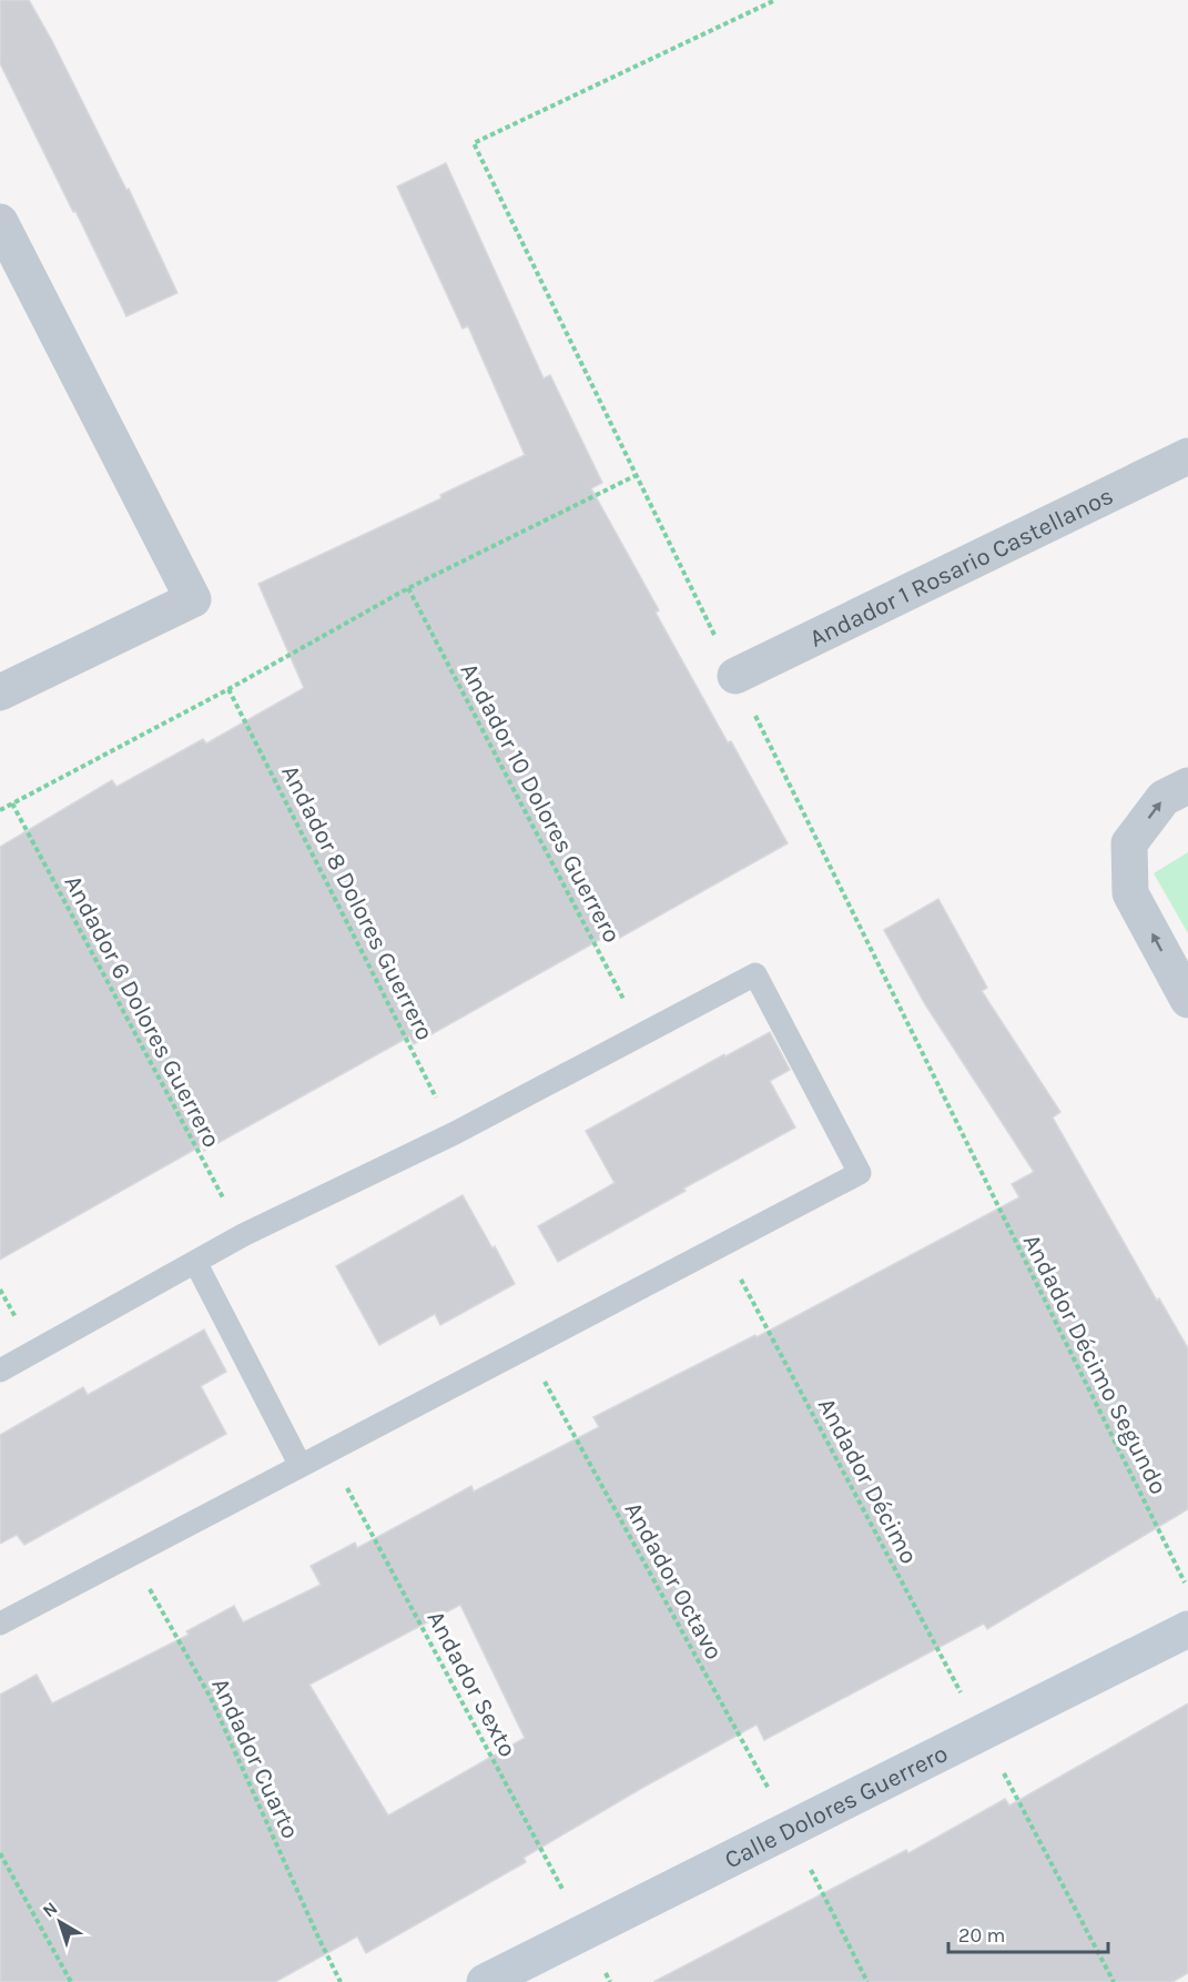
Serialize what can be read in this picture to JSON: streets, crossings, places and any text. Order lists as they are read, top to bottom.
{
  "streets": {
    "street": ["Andador 1 Rosario Castellanos", "Calle Dolores Guerrero"],
    "path": [
      "Andador 10 Dolores Guerrero",
      "Andador 8 Dolores Guerrero",
      "Andador 6 Dolores Guerrero",
      "Andador Décimo Segundo",
      "Andador Décimo",
      "Andador Octavo",
      "Andador Sexto",
      "Andador Cuarto"
    ]
  },
  "crossings": [
    ["Andador Décimo", "Calle Dolores Guerrero"],
    ["Andador Octavo", "Calle Dolores Guerrero"],
    ["Andador Sexto", "Calle Dolores Guerrero"]
  ],
  "scale_bar": "20 m",
  "north": "top left"
}
